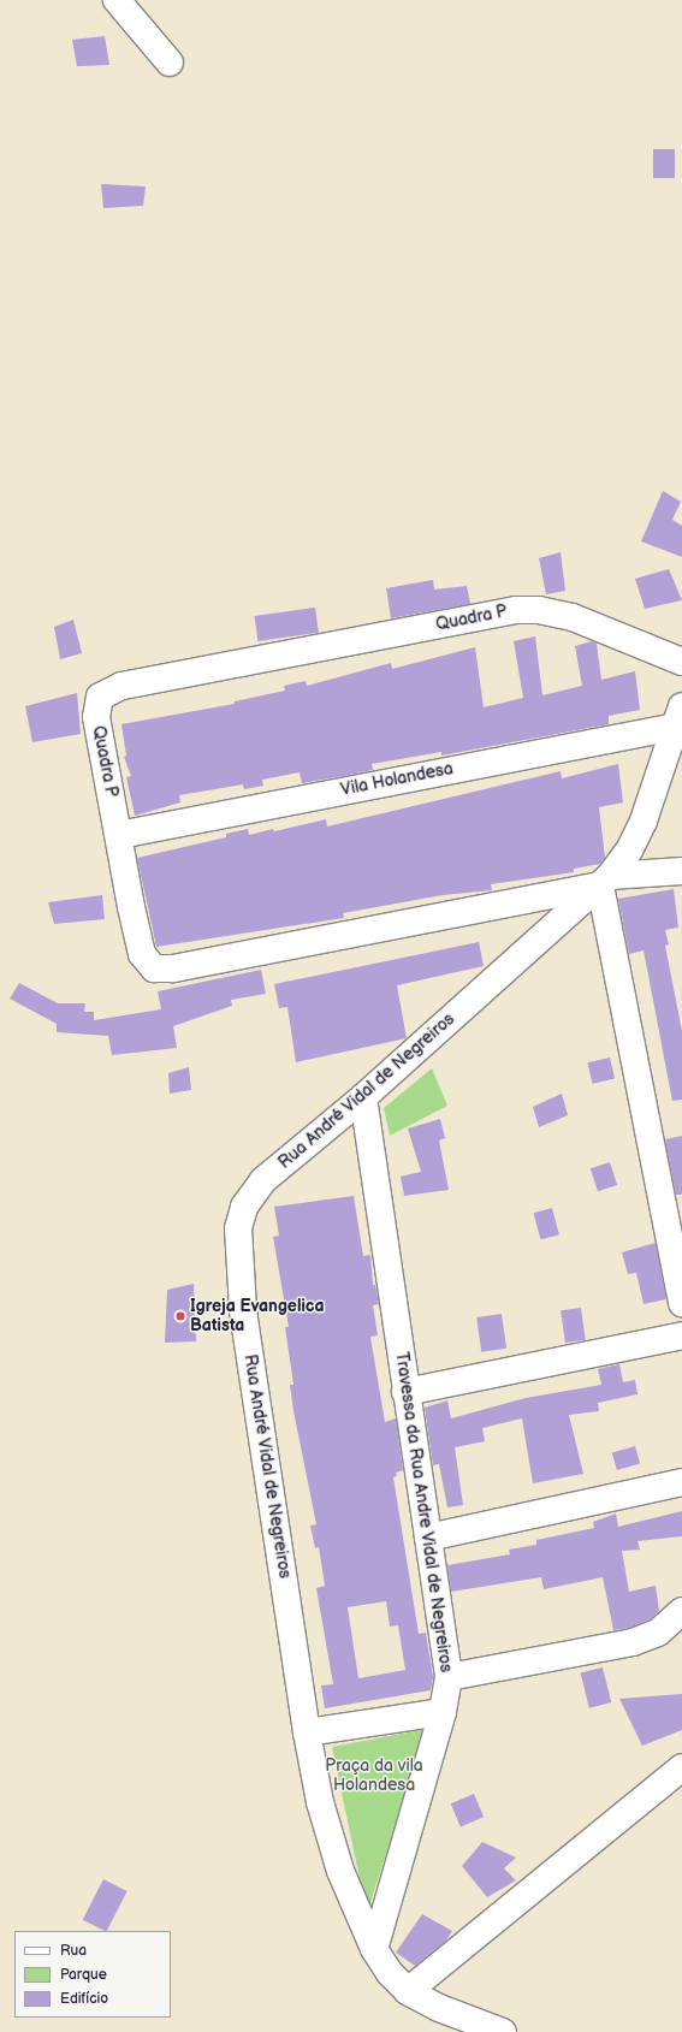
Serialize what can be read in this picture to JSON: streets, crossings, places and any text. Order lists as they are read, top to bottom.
{
  "streets": {
    "street": [
      "Quadra P",
      "Vila Holandesa",
      "Rua André Vidal de Negreiros",
      "Travessa da Rua Andre Vidal de Negreiros"
    ]
  },
  "crossings": [
    ["Quadra P", "Vila Holandesa"],
    ["Quadra P", "Rua André Vidal de Negreiros"],
    ["Vila Holandesa", "Rua André Vidal de Negreiros"],
    ["Rua André Vidal de Negreiros", "Travessa da Rua Andre Vidal de Negreiros"]
  ],
  "parks": ["Praça da vila Holandesa"],
  "places": ["Igreja Evangelica Batista"],
  "legend": ["Rua", "Parque", "Edifício"]
}
